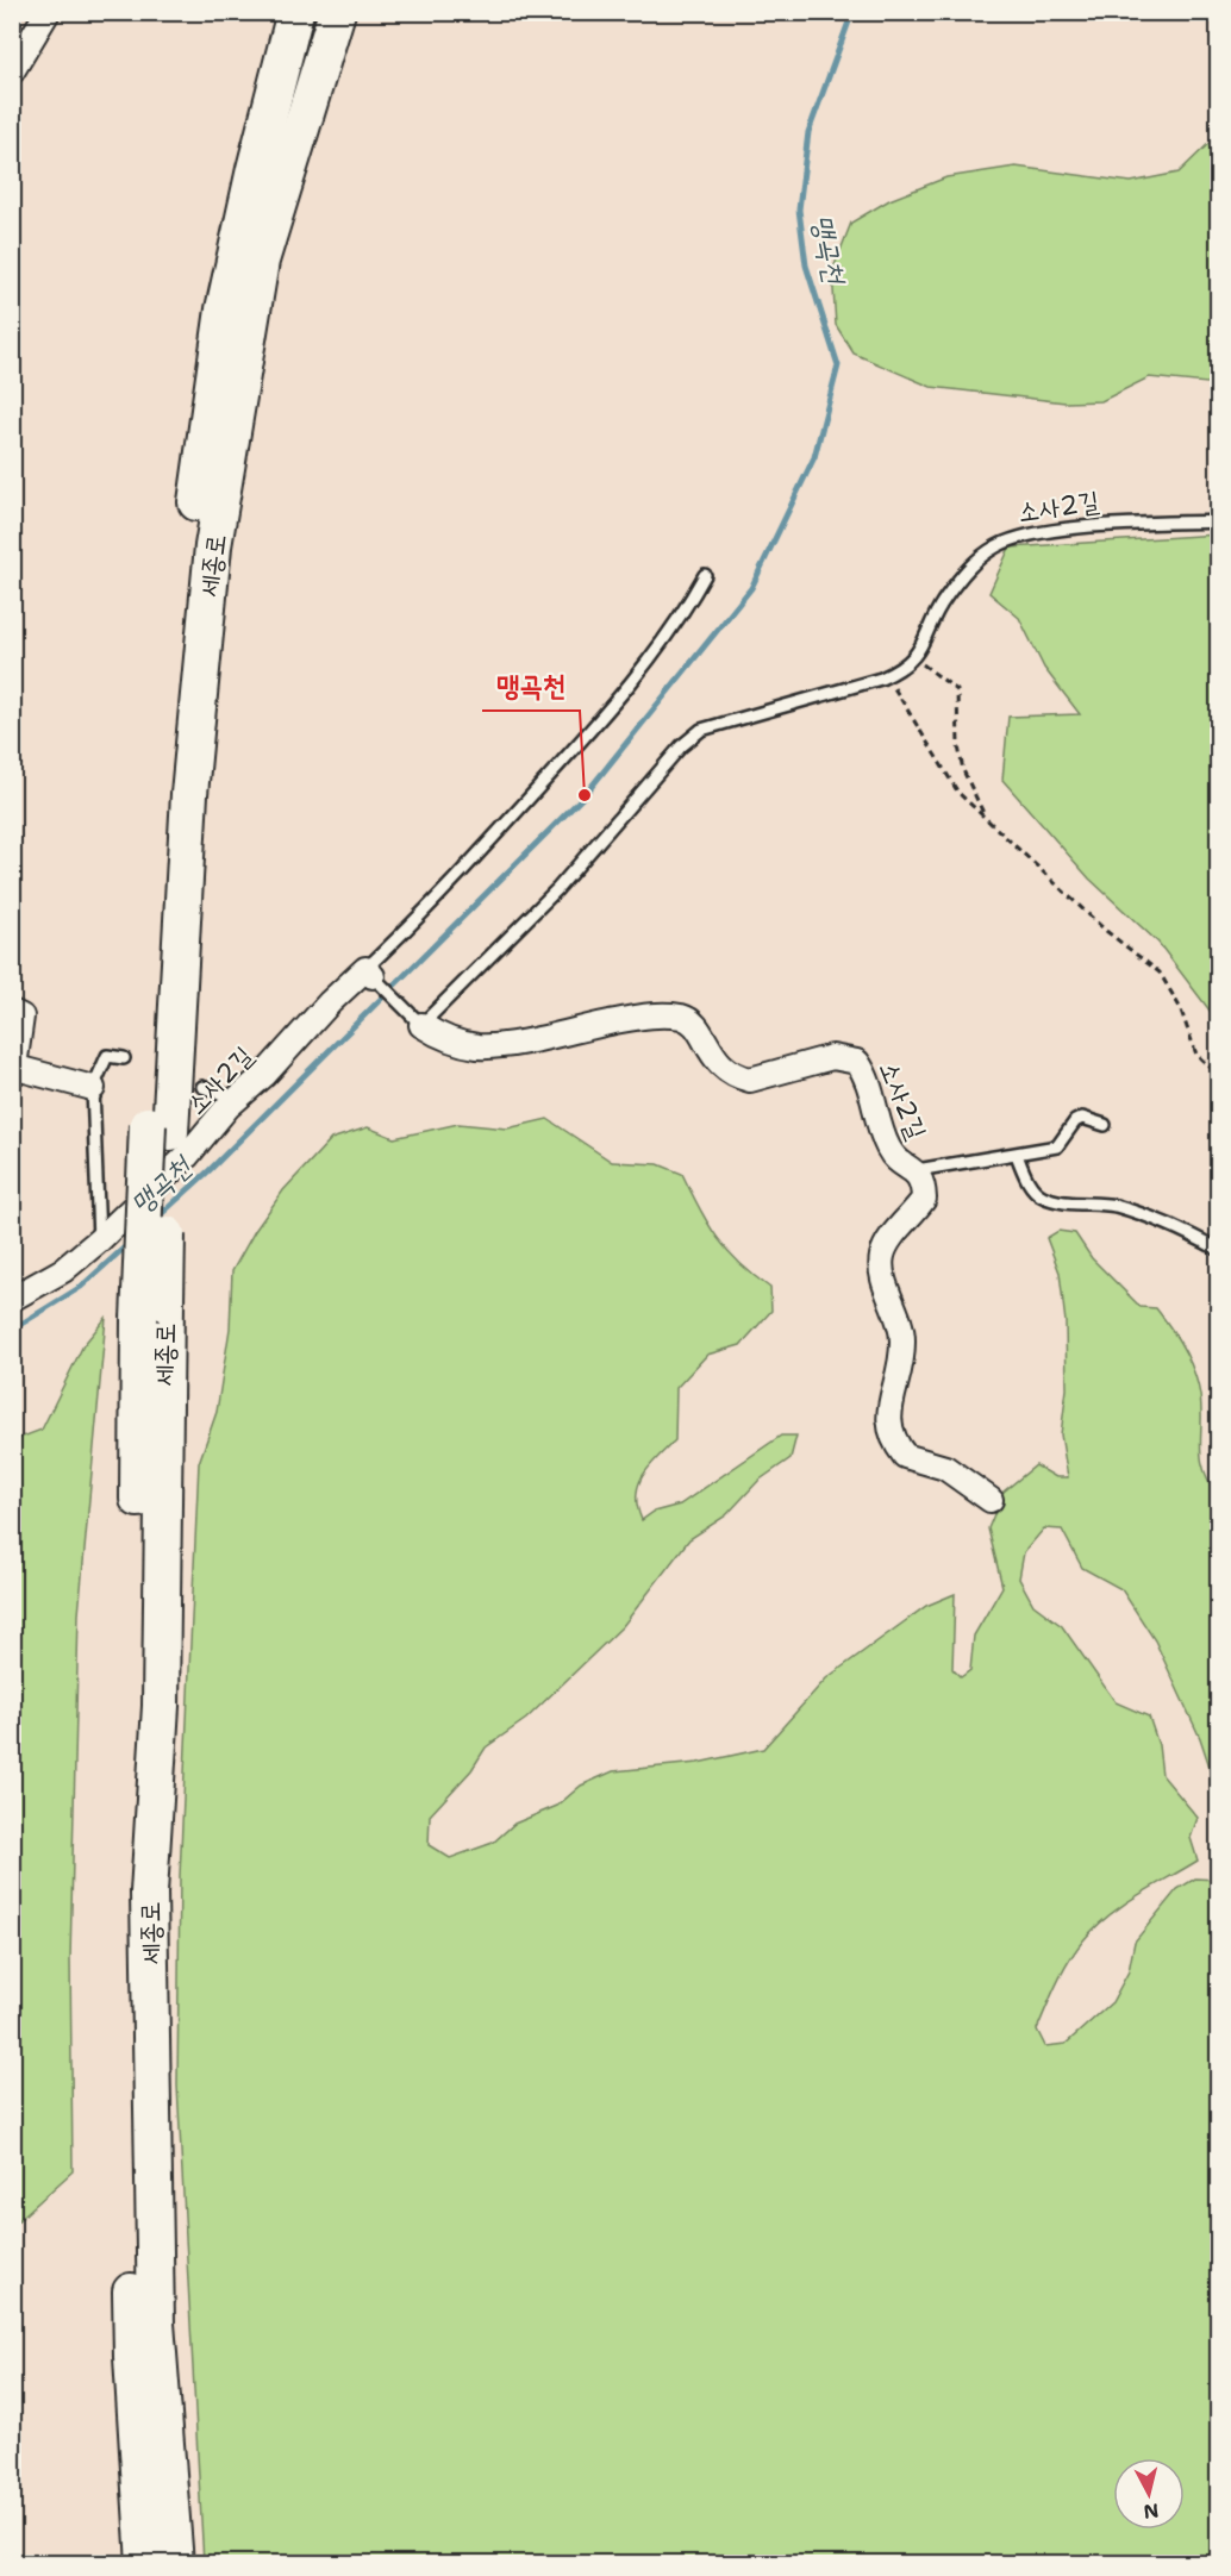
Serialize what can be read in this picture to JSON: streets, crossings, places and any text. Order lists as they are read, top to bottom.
{
  "streets": {
    "main road": ["세종로"],
    "street": ["소사2길"]
  },
  "water": ["맹곡천"],
  "places": ["맹곡천"],
  "north": "bottom"
}
